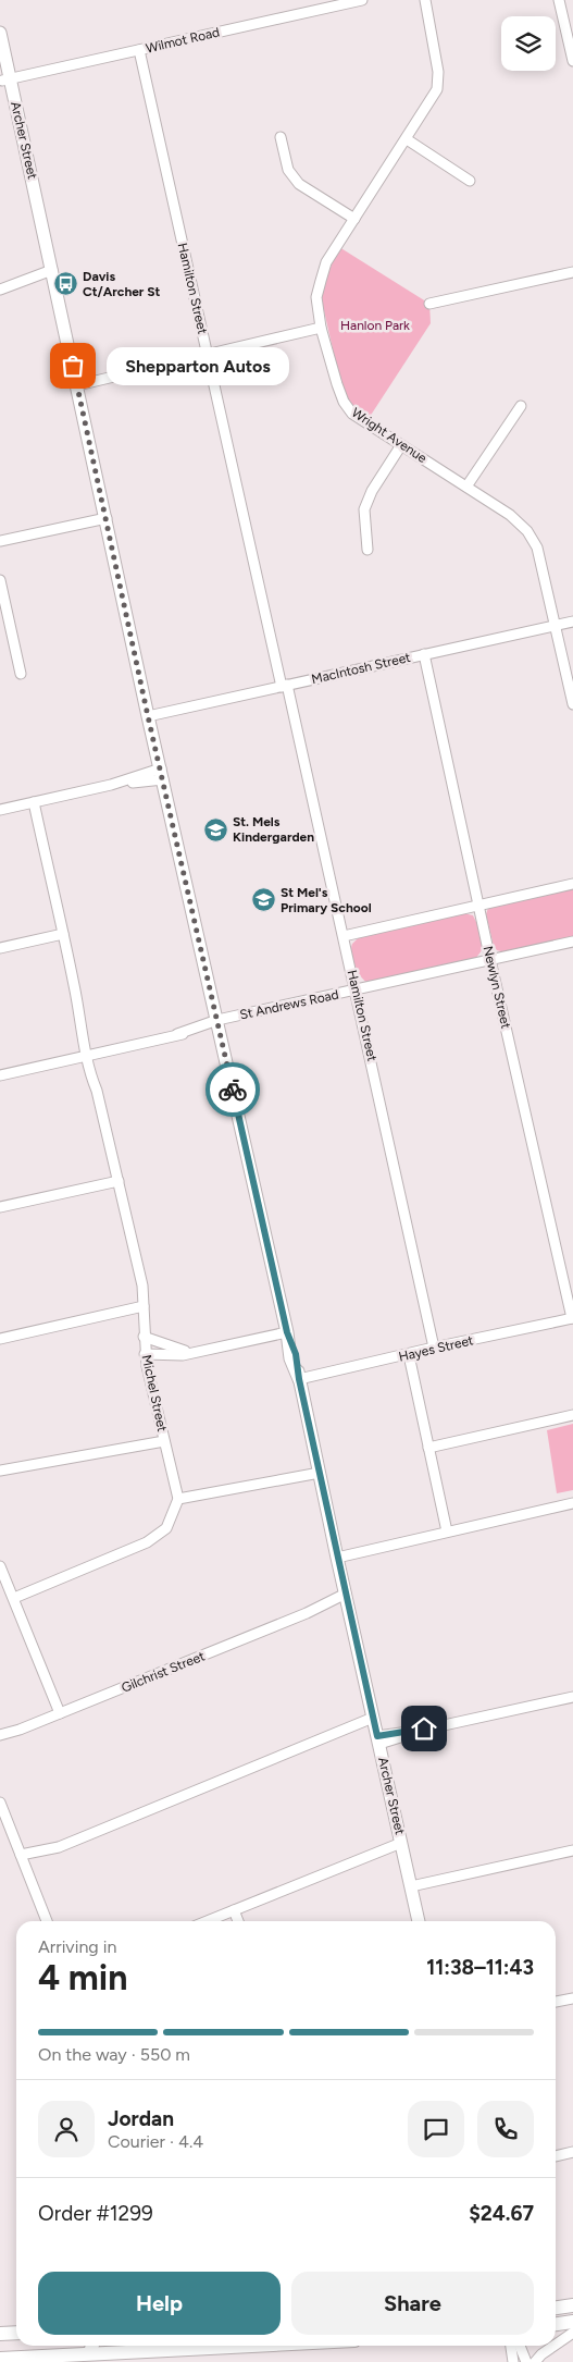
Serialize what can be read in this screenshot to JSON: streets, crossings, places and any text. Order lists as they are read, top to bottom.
{
  "streets": {
    "main road": ["Archer Street"],
    "street": [
      "Wilmot Road",
      "Hamilton Street",
      "Wright Avenue",
      "MacIntosh Street",
      "Newlyn Street",
      "St Andrews Road",
      "Hayes Street",
      "Michel Street",
      "Gilchrist Street"
    ]
  },
  "crossings": [
    ["Wilmot Road", "Archer Street"],
    ["Wilmot Road", "Hamilton Street"],
    ["Archer Street", "MacIntosh Street"],
    ["Archer Street", "St Andrews Road"],
    ["Archer Street", "Hayes Street"],
    ["Archer Street", "Gilchrist Street"],
    ["Hamilton Street", "MacIntosh Street"],
    ["Hamilton Street", "St Andrews Road"],
    ["Hamilton Street", "Hayes Street"],
    ["Wright Avenue", "MacIntosh Street"],
    ["MacIntosh Street", "Newlyn Street"],
    ["Newlyn Street", "St Andrews Road"],
    ["Newlyn Street", "Hayes Street"],
    ["St Andrews Road", "Michel Street"]
  ],
  "parks": ["Hanlon Park"],
  "places": {
    "bus stop": ["Davis Ct/Archer St"],
    "other": ["Shepparton Autos"],
    "school or university": ["St. Mels Kindergarden", "St Mel's Primary School"]
  },
  "page": {
    "bubble": "Shepparton Autos",
    "heading": ["4 min", "Arriving in", "11:38–11:43"],
    "panel": [
      "Jordan",
      "Courier · 4.4",
      "Order #1299",
      "$24.67"
    ],
    "bar": "On the way · 550 m",
    "buttons": ["Help", "Share"]
  }
}
